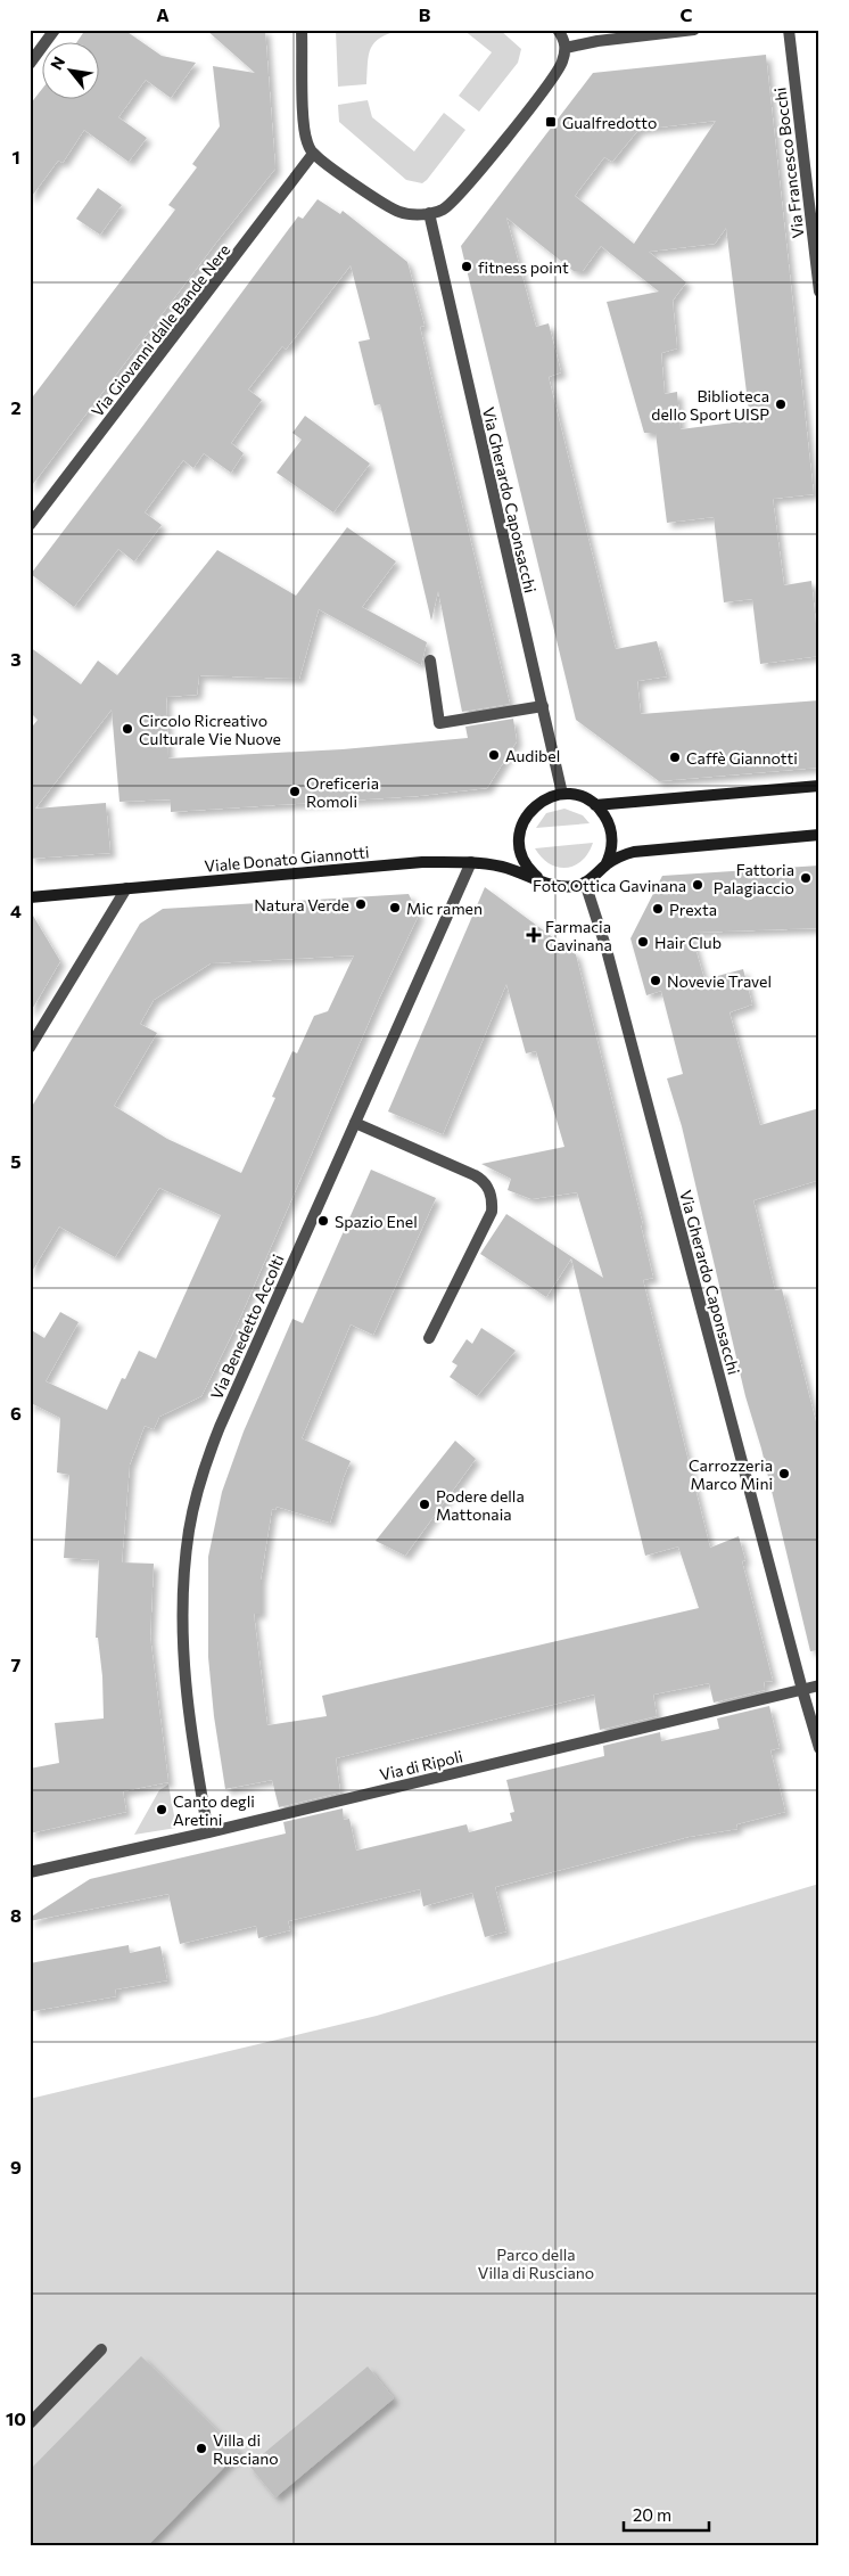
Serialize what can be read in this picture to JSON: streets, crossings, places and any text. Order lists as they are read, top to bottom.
{
  "streets": {
    "street": [
      "Via Francesco Bocchi",
      "Via Giovanni dalle Bande Nere",
      "Via Gherardo Caponsacchi",
      "Viale Donato Giannotti",
      "Via Benedetto Accolti",
      "Via di Ripoli"
    ]
  },
  "crossings": [
    ["Via Gherardo Caponsacchi", "Viale Donato Giannotti"],
    ["Via Gherardo Caponsacchi", "Via di Ripoli"],
    ["Viale Donato Giannotti", "Via Benedetto Accolti"],
    ["Via Benedetto Accolti", "Via di Ripoli"]
  ],
  "parks": ["Parco della Villa di Rusciano"],
  "places": {
    "transit": ["Gualfredotto"],
    "other": [
      "fitness point",
      "Biblioteca dello Sport UISP",
      "Circolo Ricreativo Culturale Vie Nuove",
      "Audibel",
      "Caffè Giannotti",
      "Oreficeria Romoli",
      "Fattoria Palagiaccio",
      "Foto Ottica Gavinana",
      "Natura Verde",
      "Mic ramen",
      "Prexta",
      "Hair Club",
      "Novevie Travel",
      "Spazio Enel",
      "Carrozzeria Marco Mini",
      "Podere della Mattonaia",
      "Canto degli Aretini",
      "Villa di Rusciano"
    ],
    "health": ["Farmacia Gavinana"]
  },
  "scale_bar": "20 m",
  "north": "top left",
  "grid": {
    "columns": ["A", "B", "C"],
    "rows": [
      "1",
      "2",
      "3",
      "4",
      "5",
      "6",
      "7",
      "8",
      "9",
      "10"
    ]
  }
}
